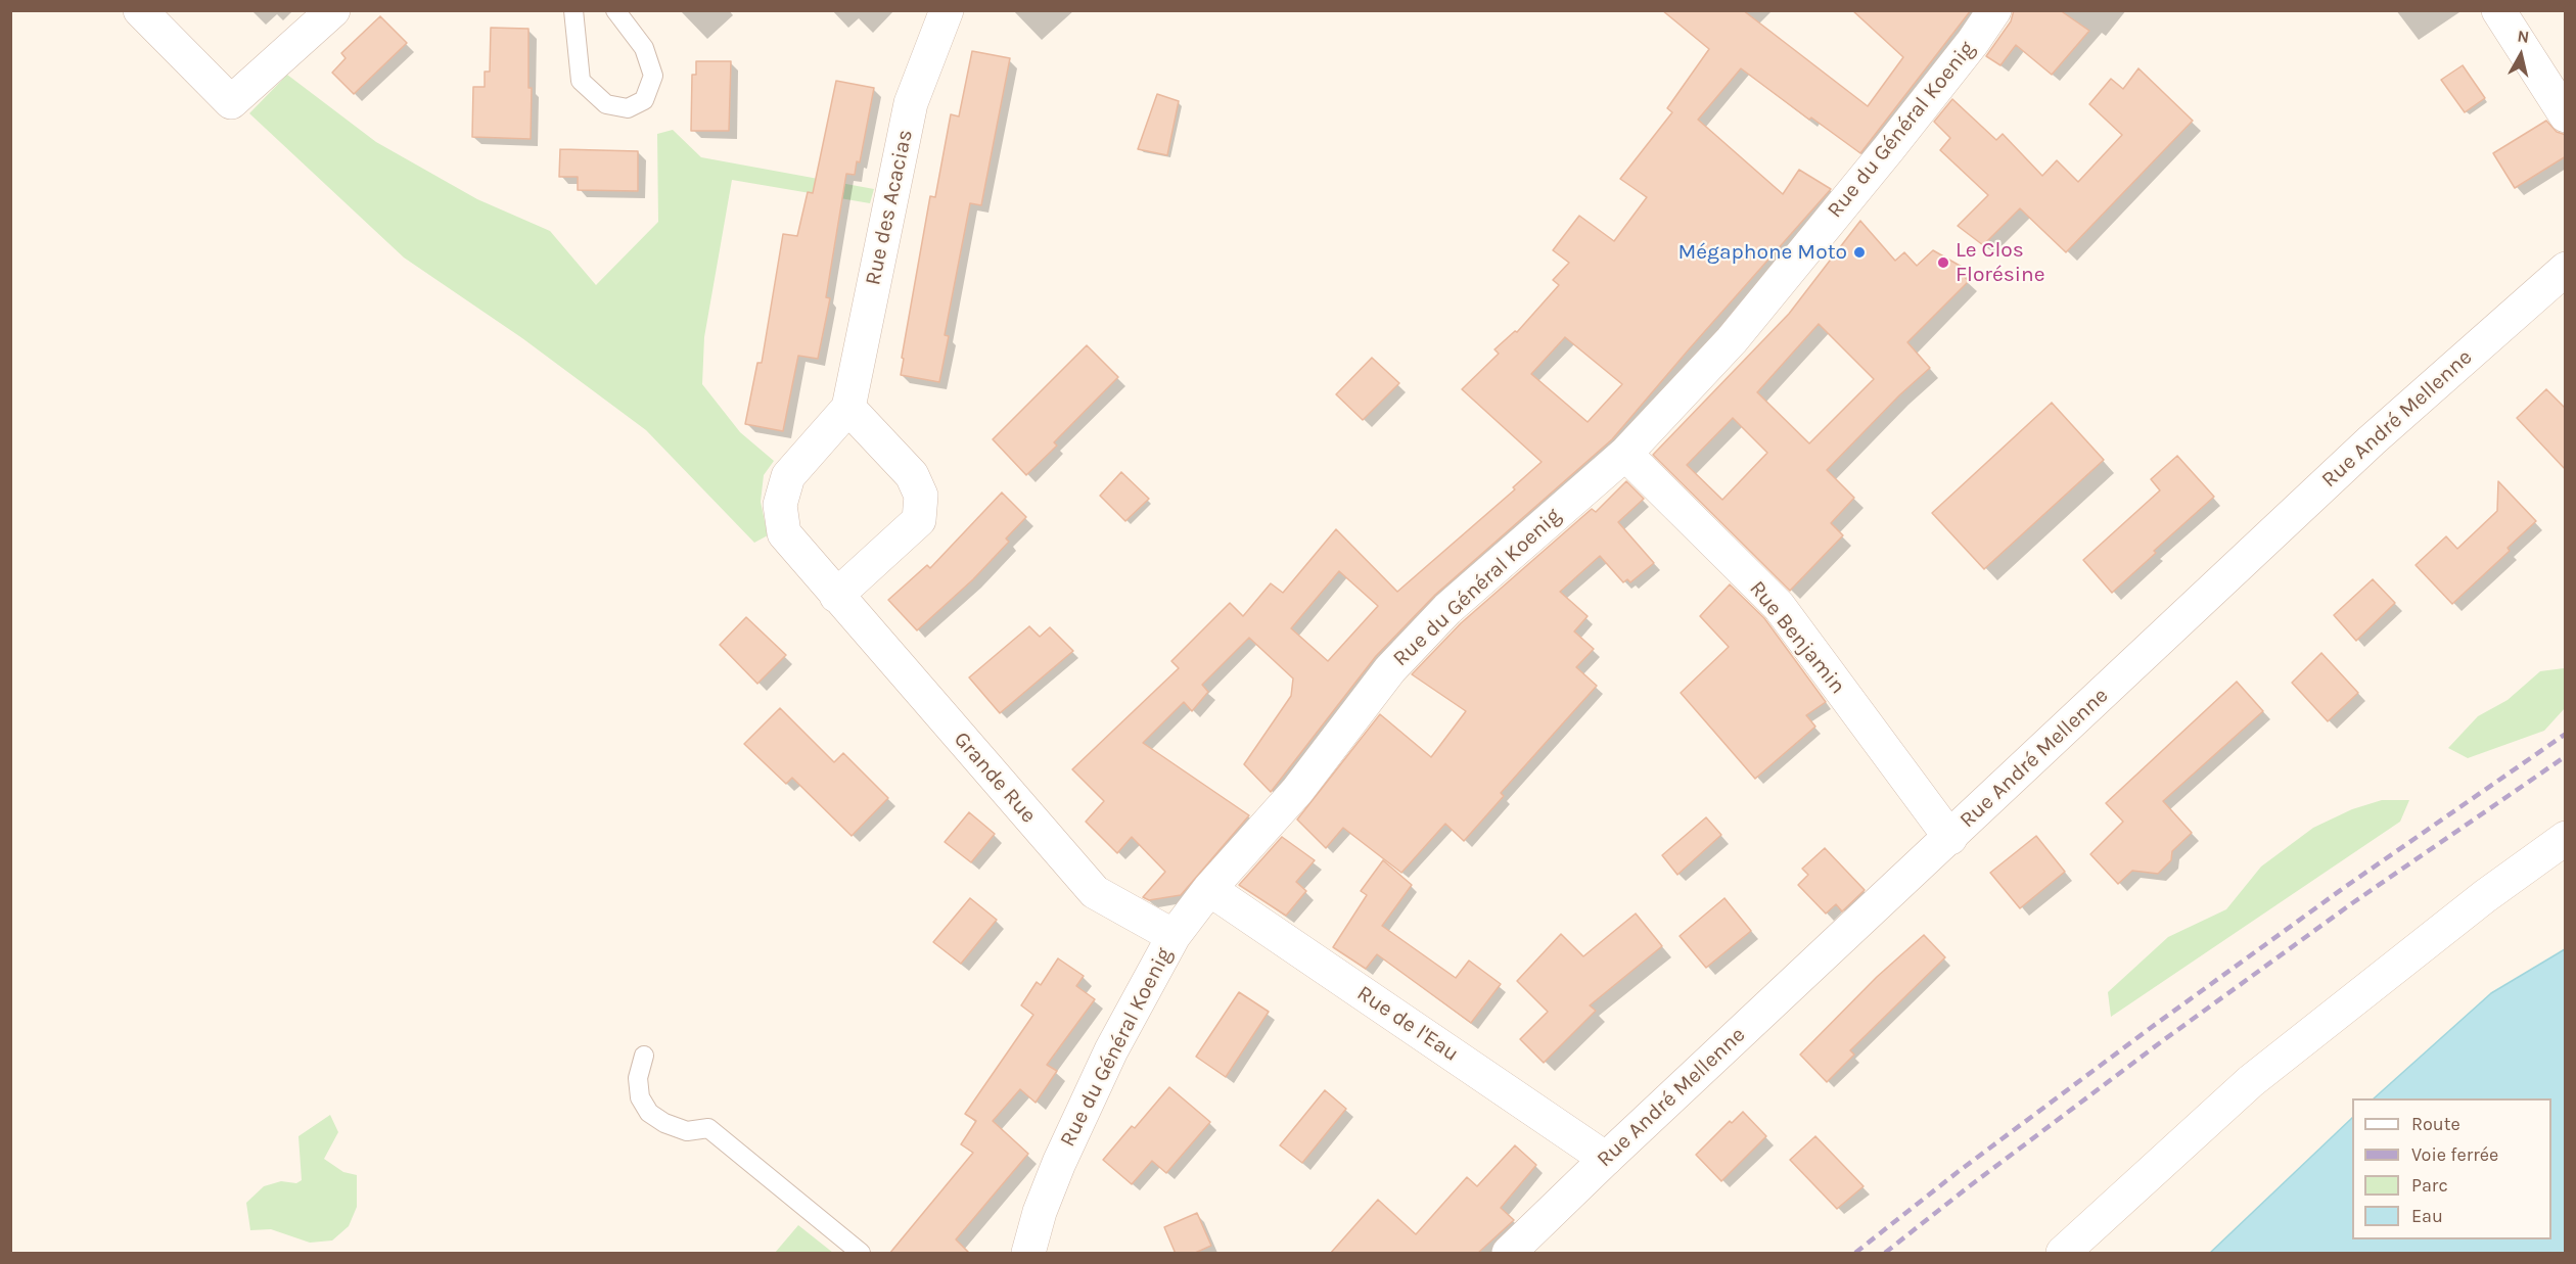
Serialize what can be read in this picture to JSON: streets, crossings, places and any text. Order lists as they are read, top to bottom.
{
  "streets": {
    "street": [
      "Rue du Général Koenig",
      "Rue des Acacias",
      "Rue André Mellenne",
      "Rue Benjamin",
      "Grande Rue",
      "Rue de l'Eau"
    ]
  },
  "crossings": [
    ["Rue du Général Koenig", "Rue Benjamin"],
    ["Rue du Général Koenig", "Grande Rue"],
    ["Rue du Général Koenig", "Rue de l'Eau"],
    ["Rue des Acacias", "Grande Rue"],
    ["Rue André Mellenne", "Rue Benjamin"],
    ["Rue André Mellenne", "Rue de l'Eau"]
  ],
  "places": ["Mégaphone Moto", "Le Clos Florésine"],
  "legend": [
    "Route",
    "Voie ferrée",
    "Parc",
    "Eau"
  ],
  "north": "top"
}
